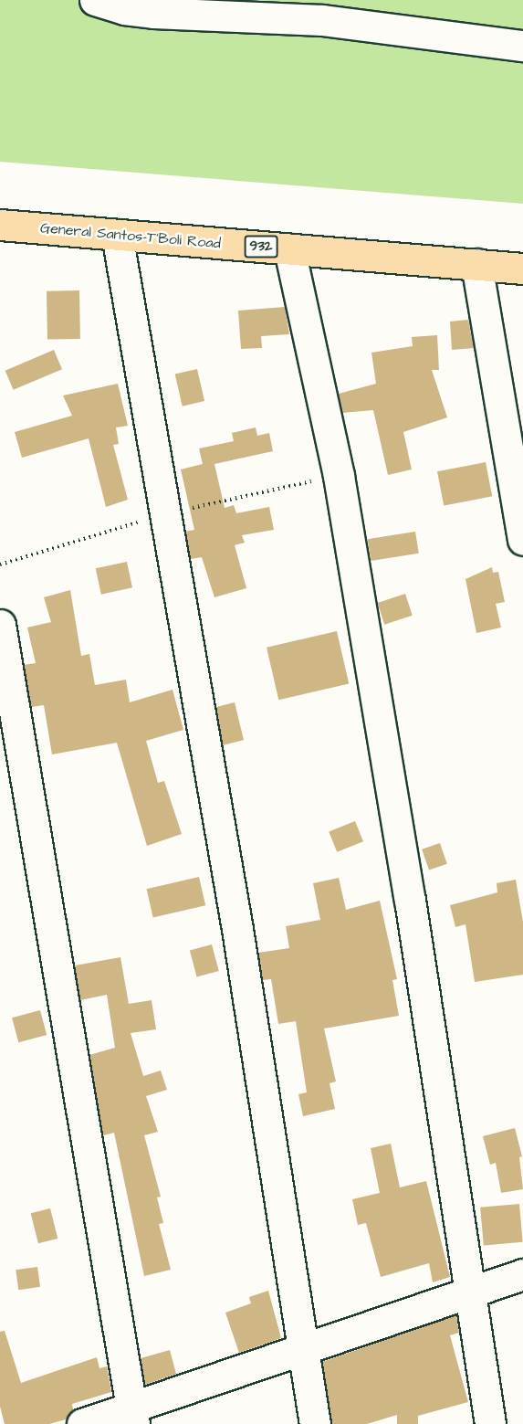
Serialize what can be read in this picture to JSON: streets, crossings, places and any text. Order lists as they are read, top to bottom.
{
  "streets": {
    "main road": ["General Santos-T'Boli Road", "932"]
  }
}
